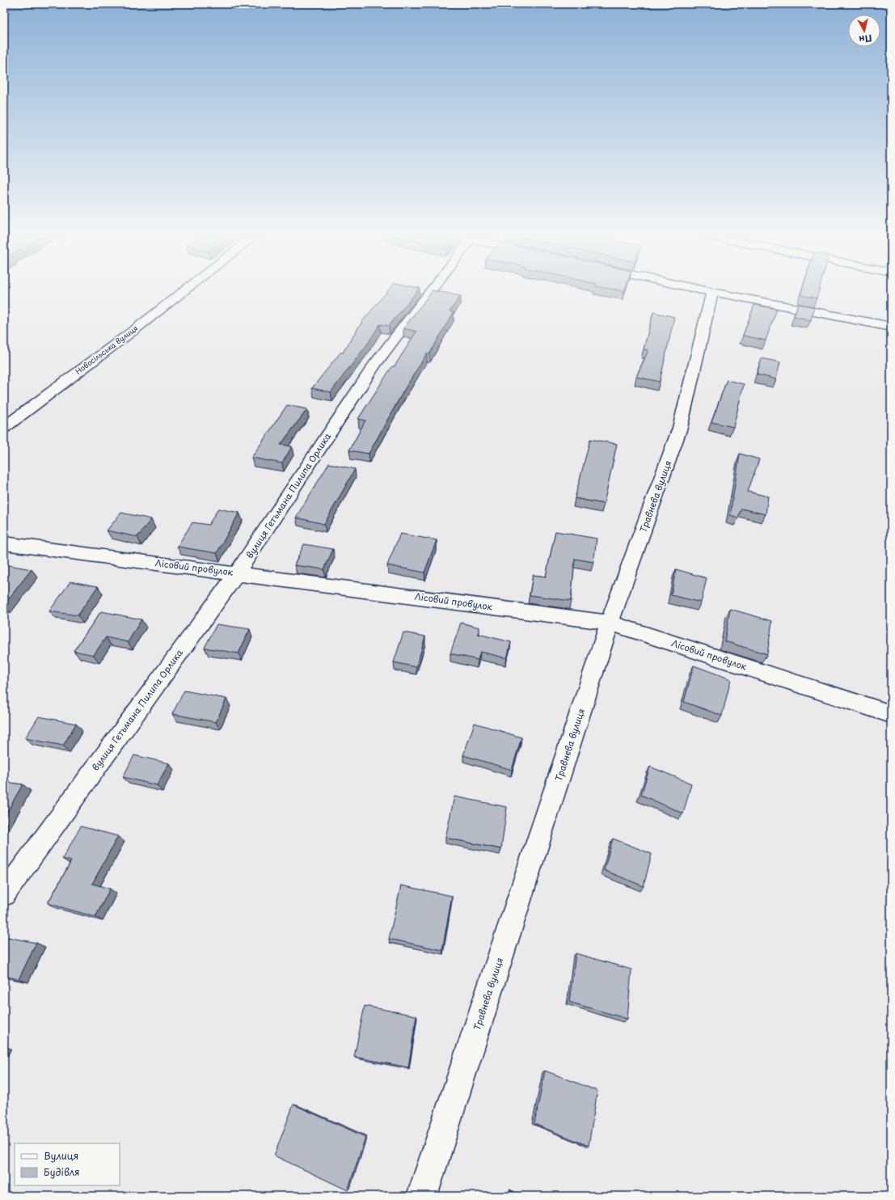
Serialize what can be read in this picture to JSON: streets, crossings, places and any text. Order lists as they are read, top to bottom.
{
  "streets": {
    "street": [
      "Новосільська вулиця",
      "вулиця Гетьмана Пилипа Орлика",
      "Травнева вулиця",
      "Лісовий провулок"
    ]
  },
  "crossings": [
    ["вулиця Гетьмана Пилипа Орлика", "Лісовий провулок"],
    ["Травнева вулиця", "Лісовий провулок"]
  ],
  "legend": ["Вулиця", "Будівля"],
  "north": "bottom"
}
